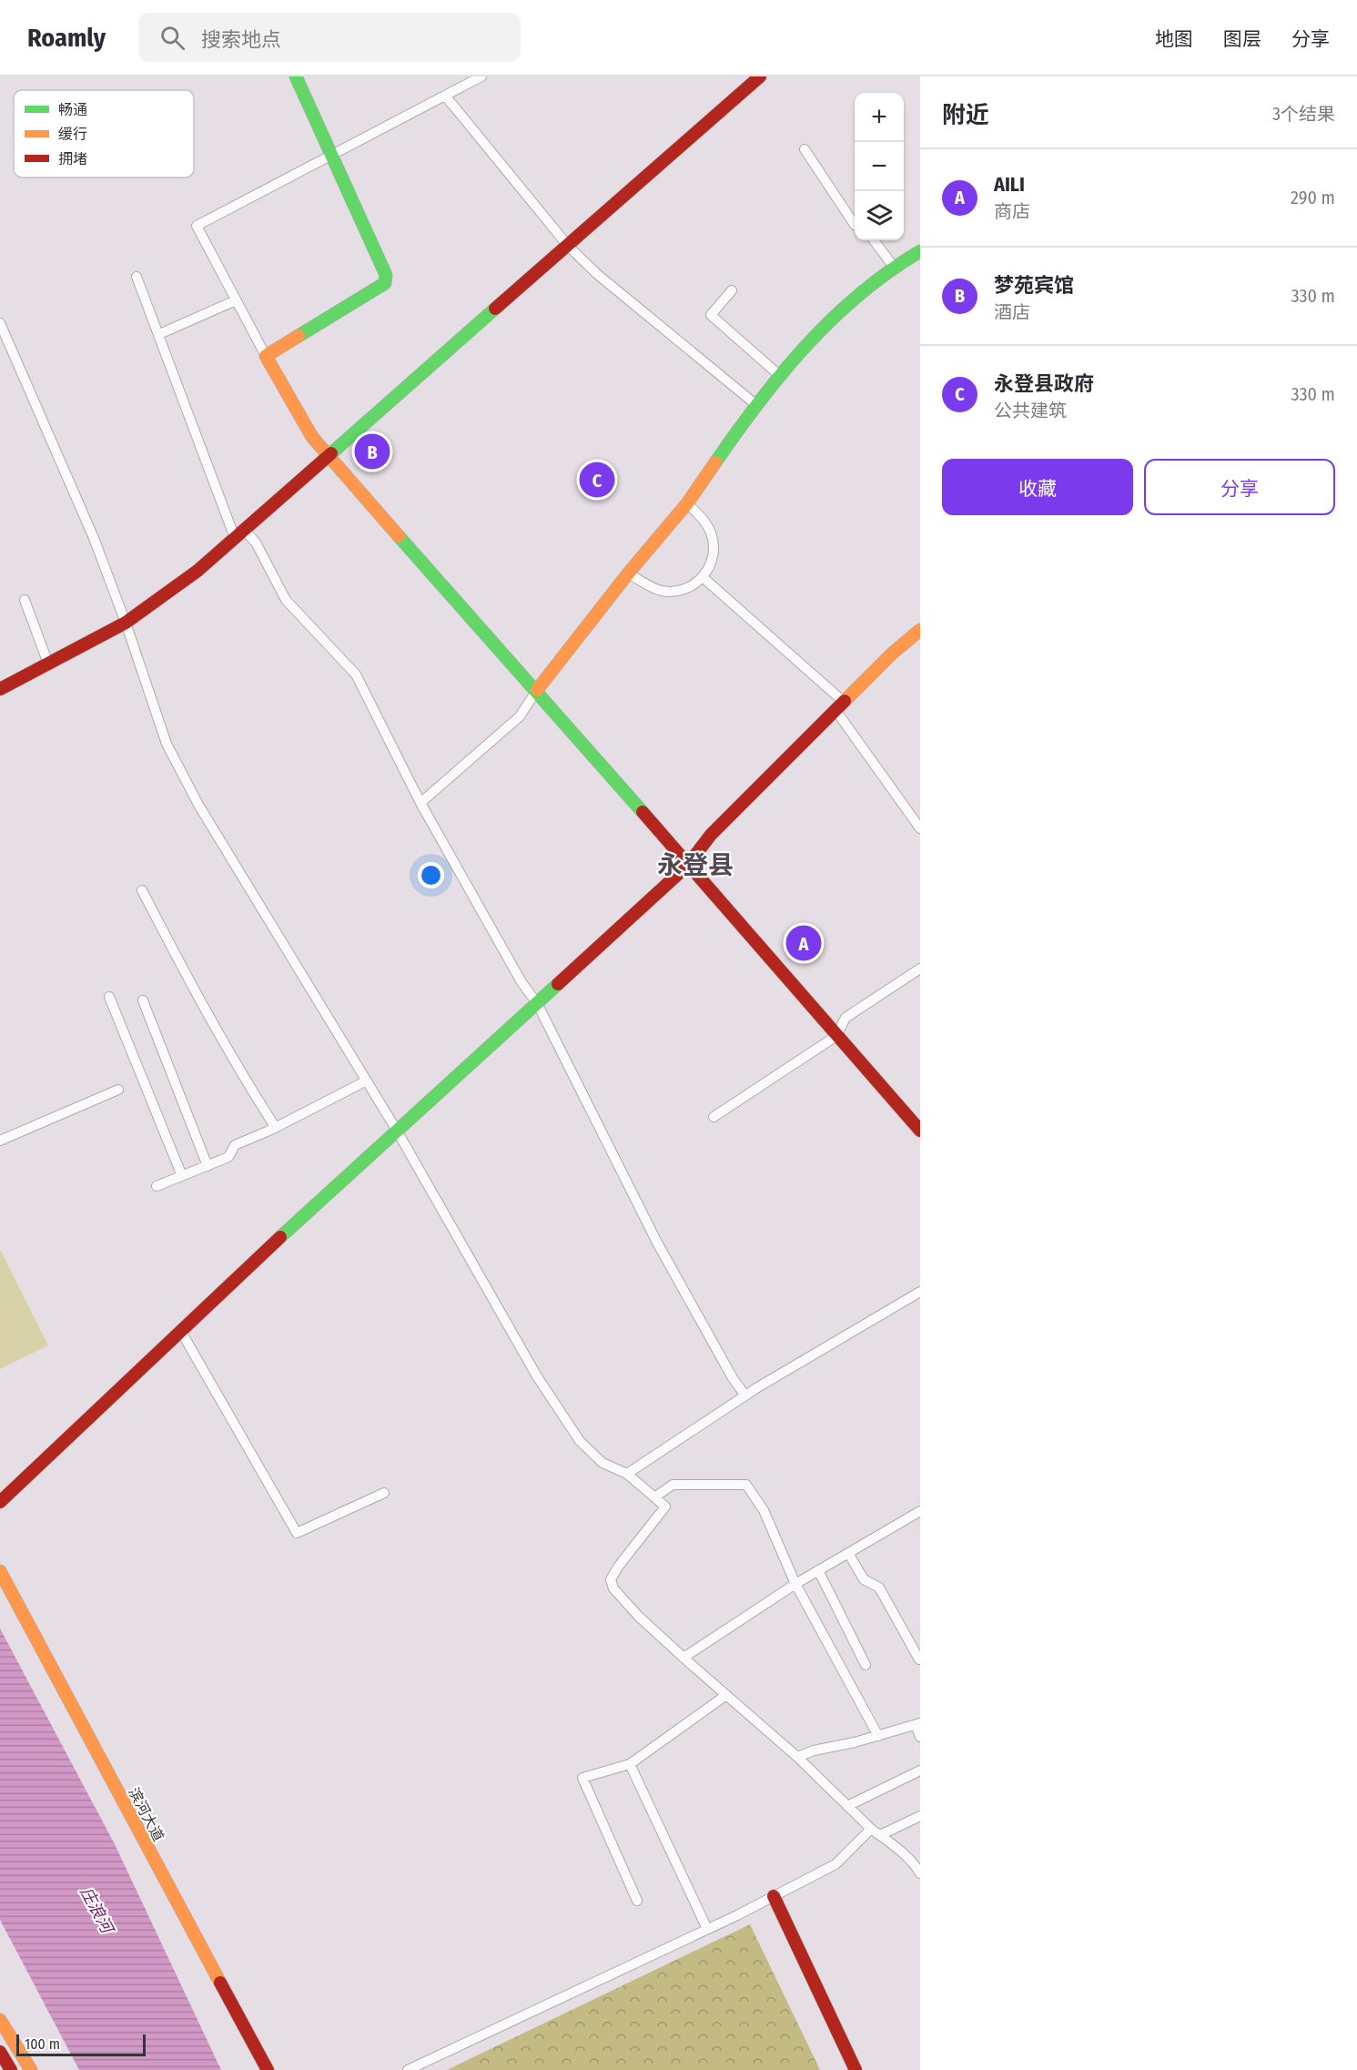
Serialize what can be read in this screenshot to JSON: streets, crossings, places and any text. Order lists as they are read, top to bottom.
{
  "streets": {
    "main road": ["滨河大道"]
  },
  "districts": ["永登县"],
  "water": ["庄浪河"],
  "legend": ["畅通", "缓行", "拥堵"],
  "scale_bar": "100 m",
  "page": {
    "header": "Roamly",
    "search": "搜索地点",
    "nav": ["地图", "图层", "分享"],
    "heading": ["附近", "3个结果"],
    "map_buttons": ["+", "−"],
    "list": [
      {
        "mark": "A",
        "name": "AILI",
        "note": "商店",
        "value": "290 m"
      },
      {
        "mark": "B",
        "name": "梦苑宾馆",
        "note": "酒店",
        "value": "330 m"
      },
      {
        "mark": "C",
        "name": "永登县政府",
        "note": "公共建筑",
        "value": "330 m"
      }
    ],
    "pins": ["B", "C", "A"],
    "buttons": ["收藏", "分享"],
    "scale": "100 m"
  }
}
